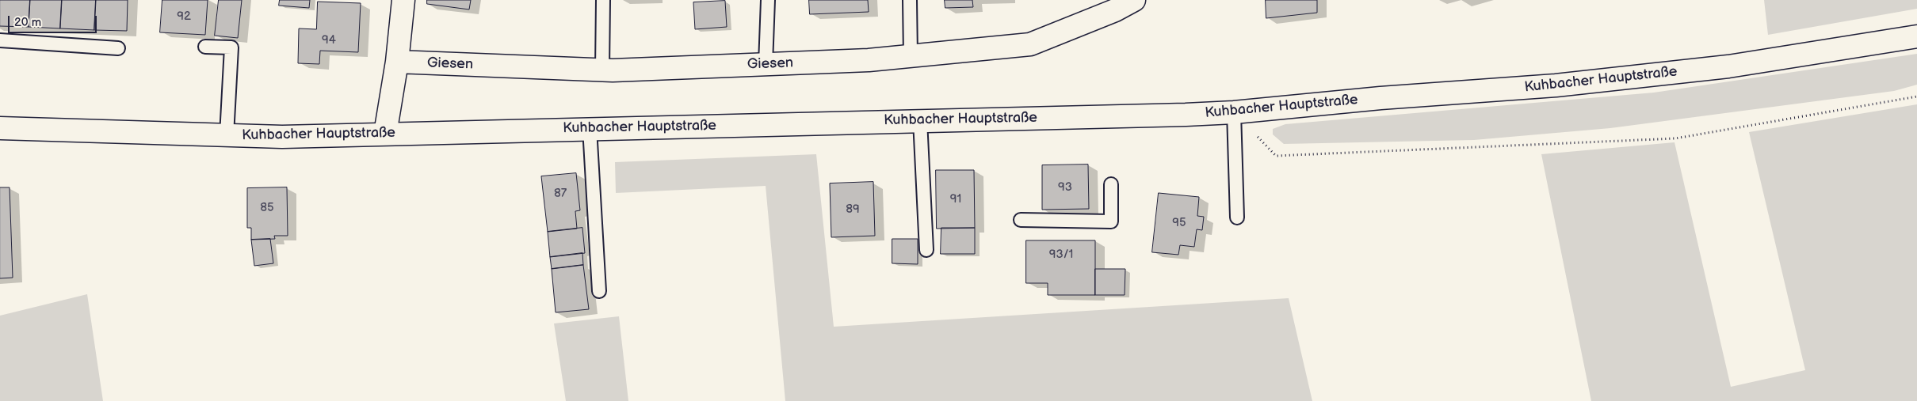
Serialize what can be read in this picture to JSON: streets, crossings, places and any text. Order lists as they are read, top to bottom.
{
  "streets": {
    "main road": ["Giesen", "Kuhbacher Hauptstraße"]
  },
  "house_numbers": [
    "92",
    "94",
    "93",
    "87",
    "91",
    "85",
    "89",
    "95",
    "93/1"
  ],
  "scale_bar": "20 m"
}
